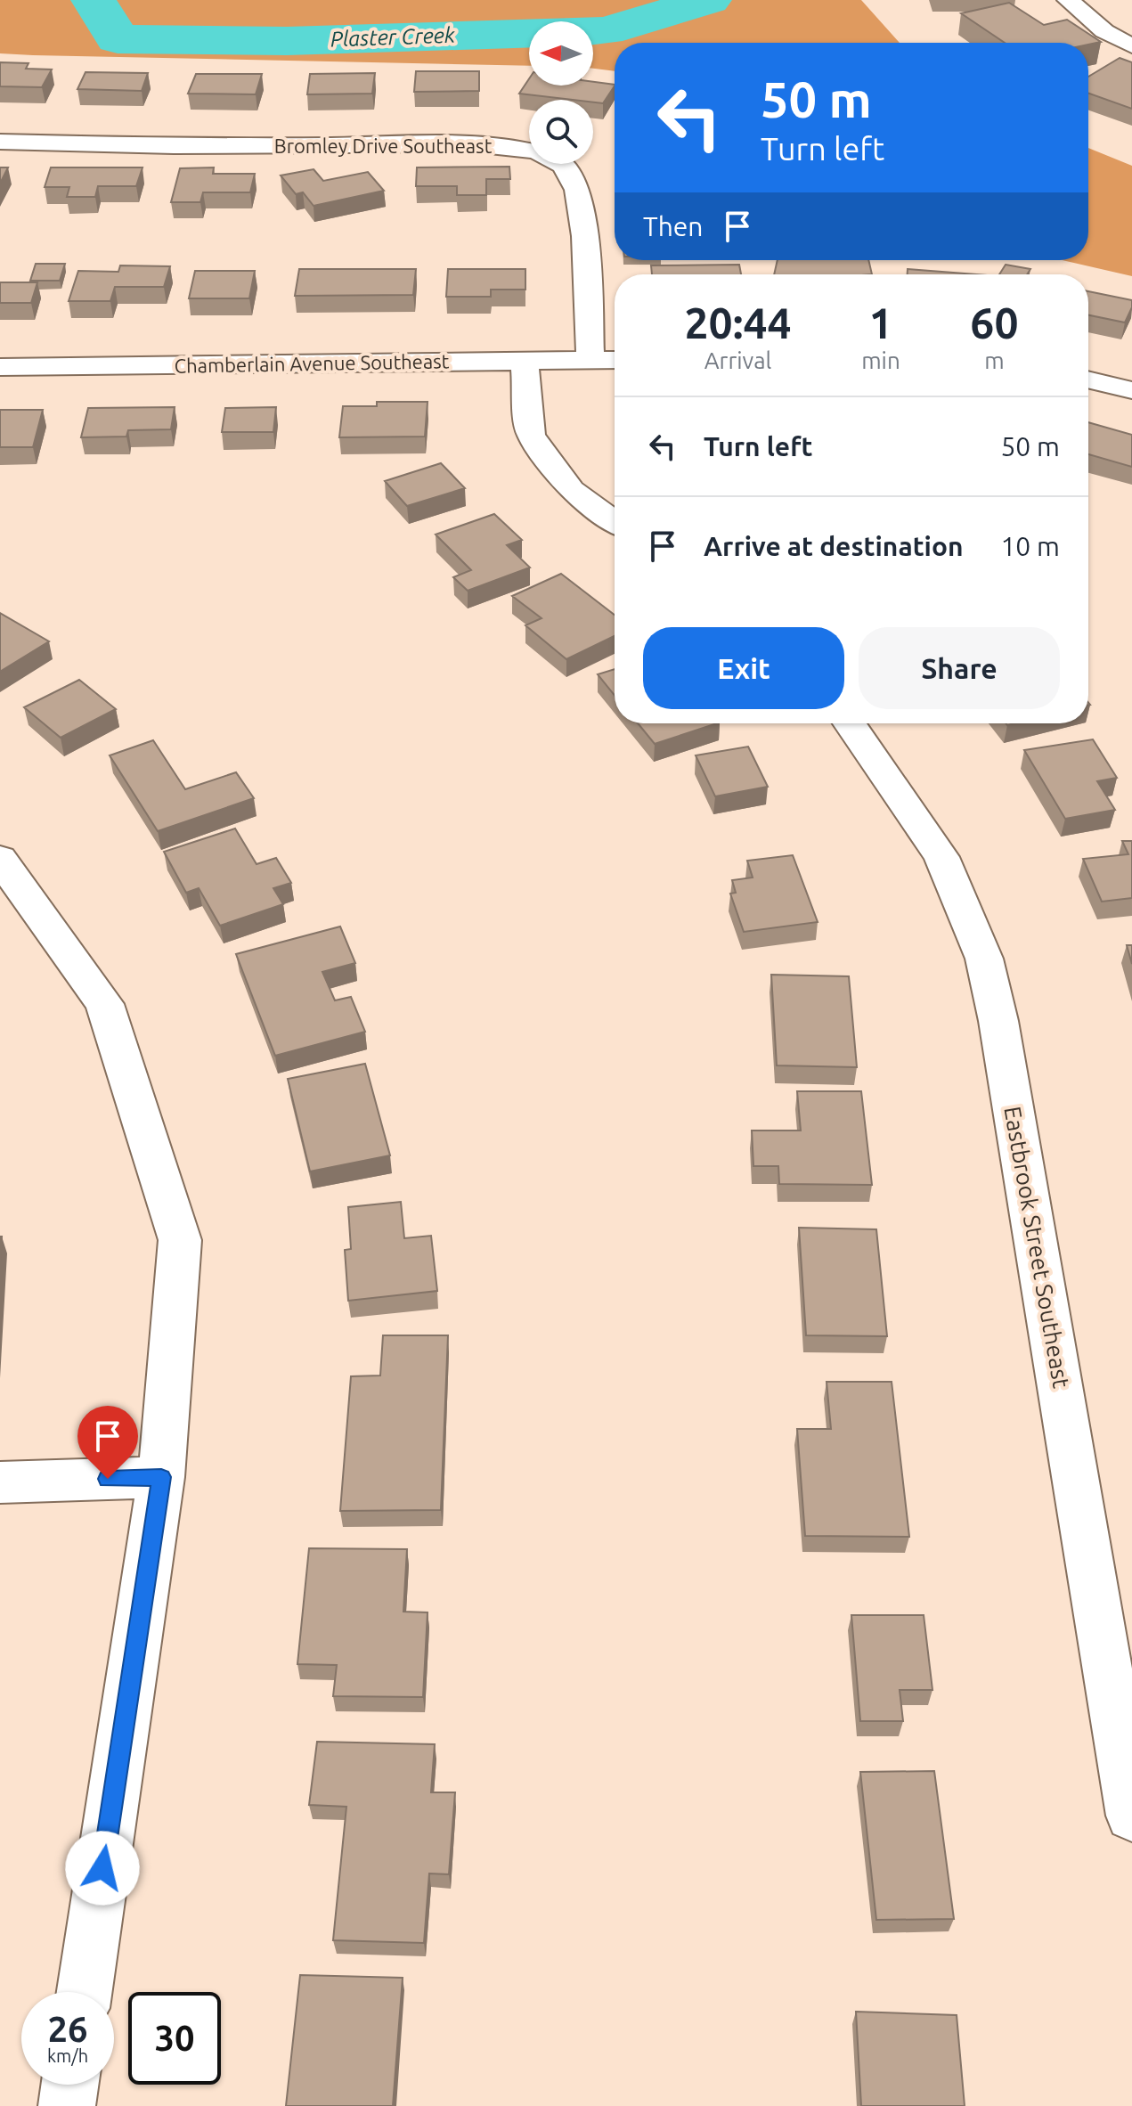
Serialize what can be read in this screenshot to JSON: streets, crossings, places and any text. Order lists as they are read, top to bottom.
{
  "streets": {
    "street": ["Bromley Drive Southeast", "Chamberlain Avenue Southeast", "Eastbrook Street Southeast"]
  },
  "crossings": [
    ["Bromley Drive Southeast", "Chamberlain Avenue Southeast"]
  ],
  "water": ["Plaster Creek"],
  "north": "left",
  "page": {
    "turn": ["50 m", "Turn left"],
    "then": "Then",
    "eta": [
      "20:44",
      "Arrival",
      "1",
      "min",
      "60",
      "m"
    ],
    "list": [
      {
        "name": "Turn left",
        "value": "50 m"
      },
      {
        "name": "Arrive at destination",
        "value": "10 m"
      }
    ],
    "buttons": ["Exit", "Share"],
    "speed": "26 km/h",
    "limit": "30"
  }
}
